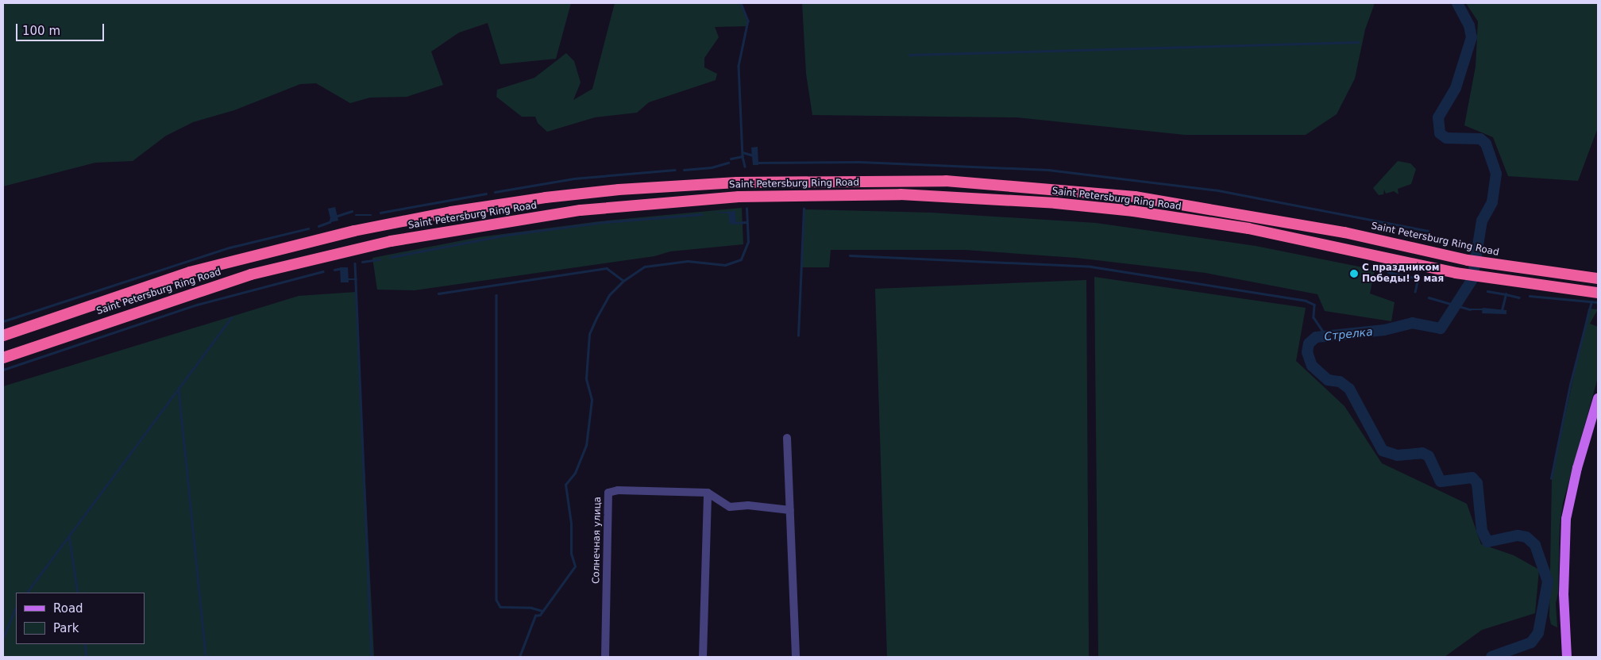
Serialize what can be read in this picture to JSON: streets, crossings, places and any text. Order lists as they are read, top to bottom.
{
  "streets": {
    "highway": ["Saint Petersburg Ring Road"],
    "street": ["Солнечная улица"]
  },
  "water": ["Стрелка"],
  "places": ["С праздником Победы! 9 мая"],
  "legend": ["Road", "Park"],
  "scale_bar": "100 m"
}
